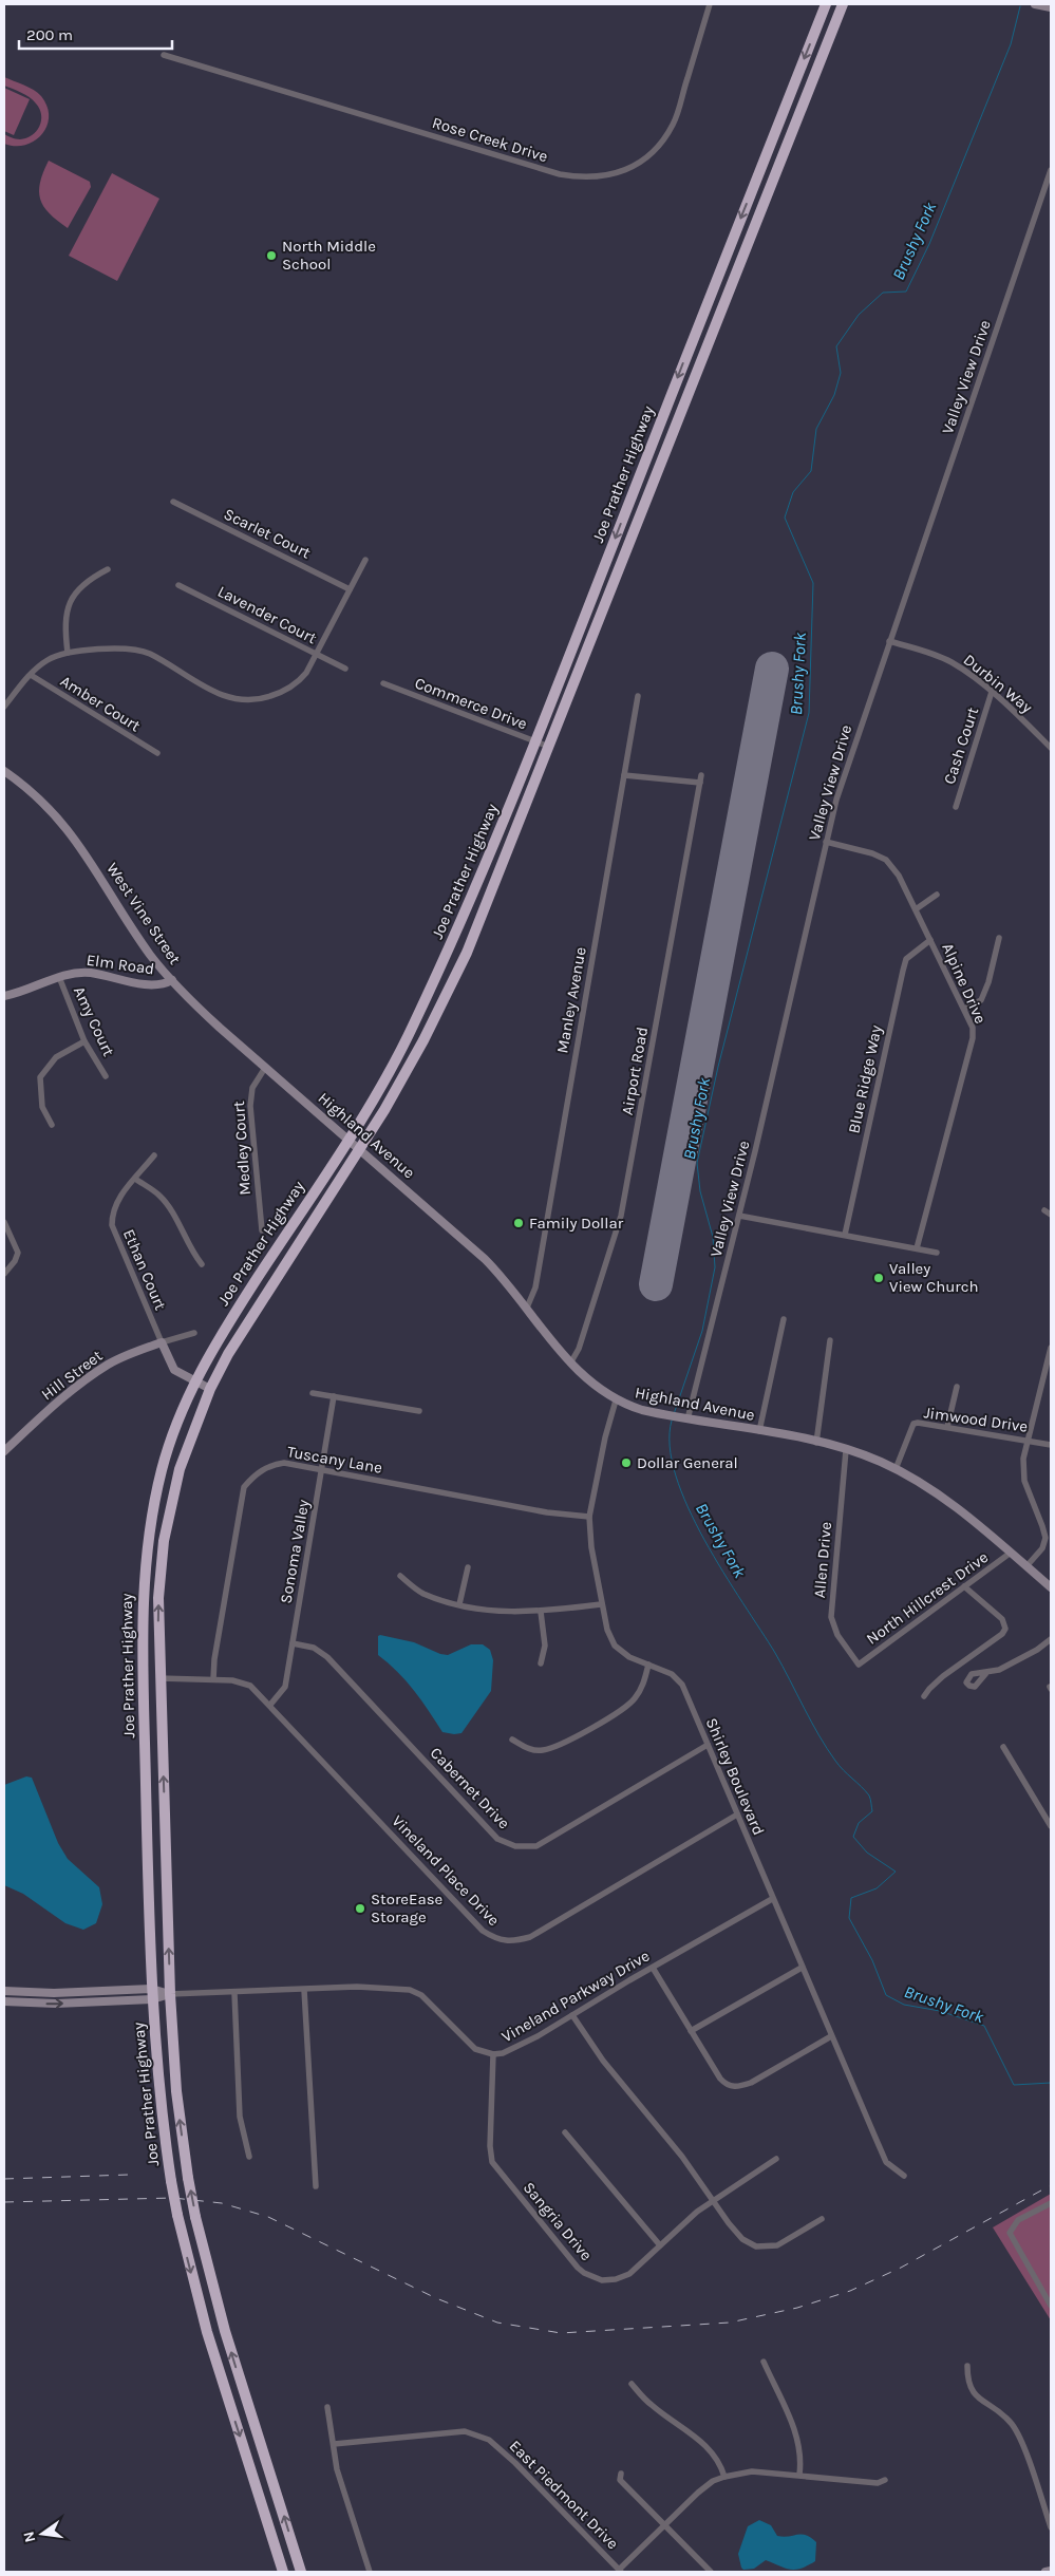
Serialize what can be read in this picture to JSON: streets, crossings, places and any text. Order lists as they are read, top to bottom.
{
  "streets": {
    "highway": ["Joe Prather Highway"],
    "main road": [
      "West Vine Street",
      "Elm Road",
      "Highland Avenue",
      "Hill Street"
    ],
    "street": [
      "Rose Creek Drive",
      "Valley View Drive",
      "Scarlet Court",
      "Lavender Court",
      "Durbin Way",
      "Amber Court",
      "Commerce Drive",
      "Cash Court",
      "Alpine Drive",
      "Manley Avenue",
      "Amy Court",
      "Airport Road",
      "Blue Ridge Way",
      "Medley Court",
      "Ethan Court",
      "Jimwood Drive",
      "Tuscany Lane",
      "Sonoma Valley",
      "Allen Drive",
      "North Hillcrest Drive",
      "Shirley Boulevard",
      "Cabernet Drive",
      "Vineland Place Drive",
      "Vineland Parkway Drive",
      "Sangria Drive",
      "East Piedmont Drive"
    ]
  },
  "crossings": [
    ["Valley View Drive", "Durbin Way"],
    ["Valley View Drive", "Alpine Drive"],
    ["Valley View Drive", "Highland Avenue"],
    ["Joe Prather Highway", "Commerce Drive"],
    ["Joe Prather Highway", "Highland Avenue"],
    ["Joe Prather Highway", "Vineland Place Drive"],
    ["Joe Prather Highway", "Vineland Parkway Drive"],
    ["Durbin Way", "Cash Court"],
    ["West Vine Street", "Elm Road"],
    ["West Vine Street", "Highland Avenue"],
    ["West Vine Street", "Medley Court"],
    ["Elm Road", "Amy Court"],
    ["Alpine Drive", "Blue Ridge Way"],
    ["Manley Avenue", "Airport Road"],
    ["Manley Avenue", "Highland Avenue"],
    ["Airport Road", "Highland Avenue"],
    ["Highland Avenue", "Medley Court"],
    ["Highland Avenue", "Jimwood Drive"],
    ["Highland Avenue", "Allen Drive"],
    ["Highland Avenue", "North Hillcrest Drive"],
    ["Highland Avenue", "Shirley Boulevard"],
    ["Ethan Court", "Hill Street"],
    ["Tuscany Lane", "Sonoma Valley"],
    ["Tuscany Lane", "Shirley Boulevard"],
    ["Tuscany Lane", "Vineland Place Drive"],
    ["Sonoma Valley", "Cabernet Drive"],
    ["Sonoma Valley", "Vineland Place Drive"],
    ["Allen Drive", "North Hillcrest Drive"],
    ["Shirley Boulevard", "Cabernet Drive"],
    ["Shirley Boulevard", "Vineland Place Drive"],
    ["Shirley Boulevard", "Vineland Parkway Drive"],
    ["Vineland Parkway Drive", "Sangria Drive"]
  ],
  "water": ["Brushy Fork"],
  "places": [
    "North Middle School",
    "Family Dollar",
    "Valley View Church",
    "Dollar General",
    "StoreEase Storage"
  ],
  "scale_bar": "200 m",
  "north": "left"
}
